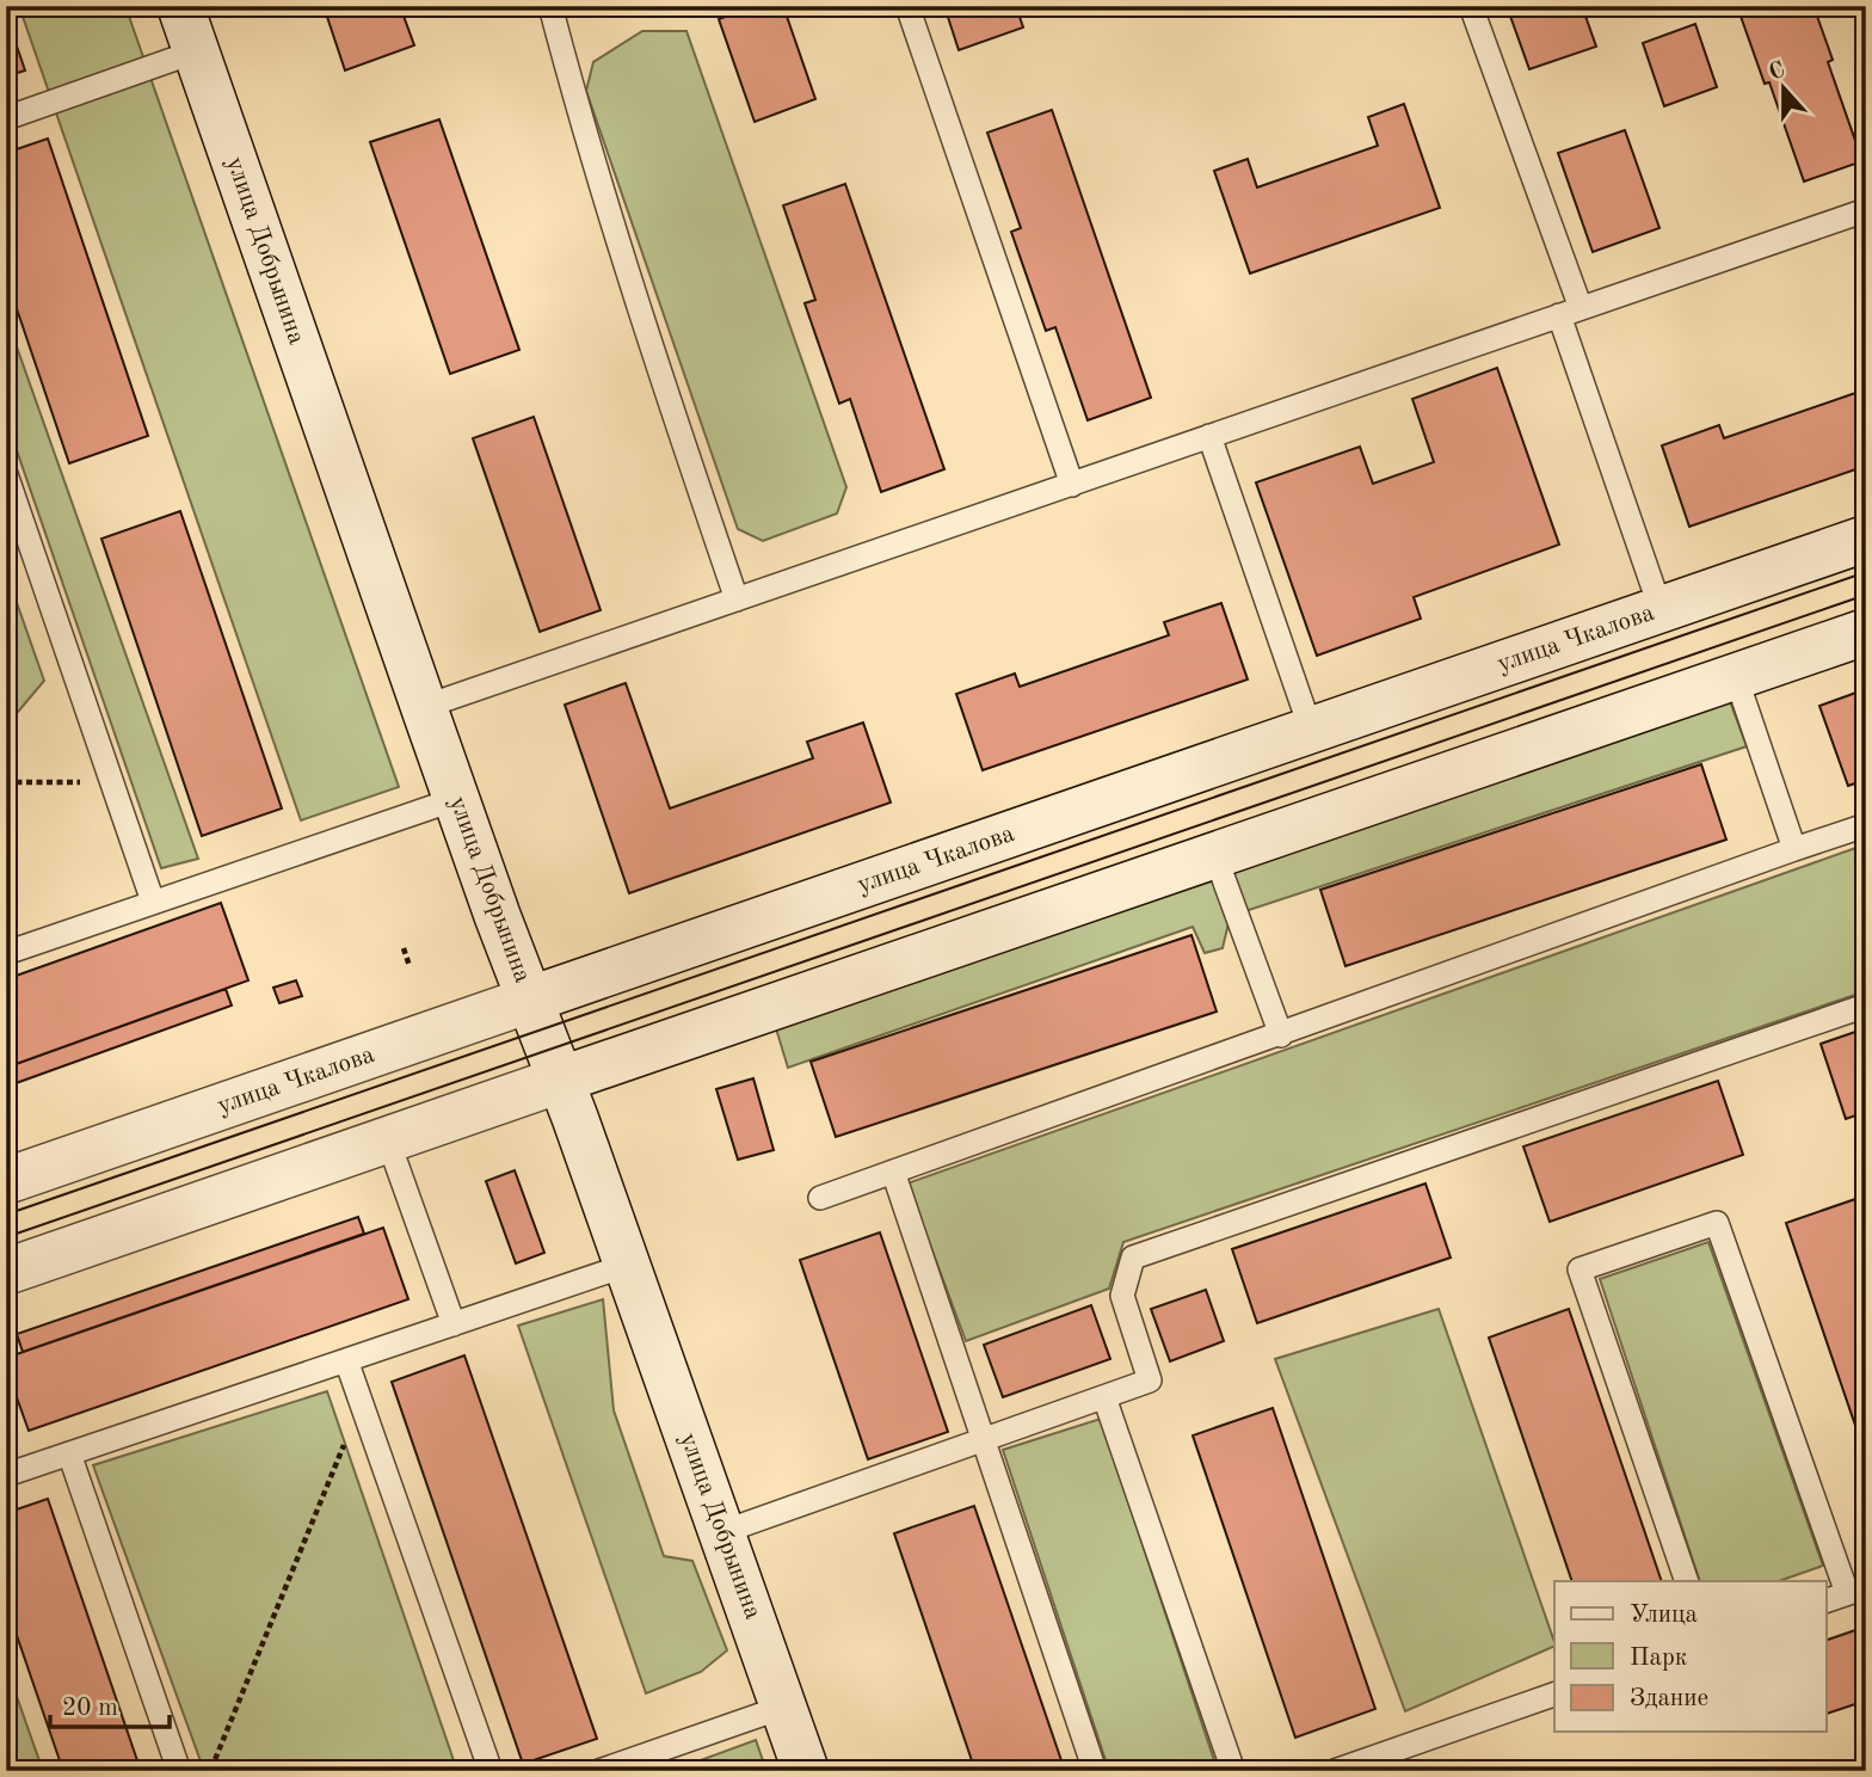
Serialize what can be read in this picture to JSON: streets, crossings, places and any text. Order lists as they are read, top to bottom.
{
  "streets": {
    "main road": ["улица Добрынина", "улица Чкалова"]
  },
  "crossings": [
    ["улица Добрынина", "улица Чкалова"]
  ],
  "legend": ["Улица", "Парк", "Здание"],
  "scale_bar": "20 m",
  "north": "top"
}
